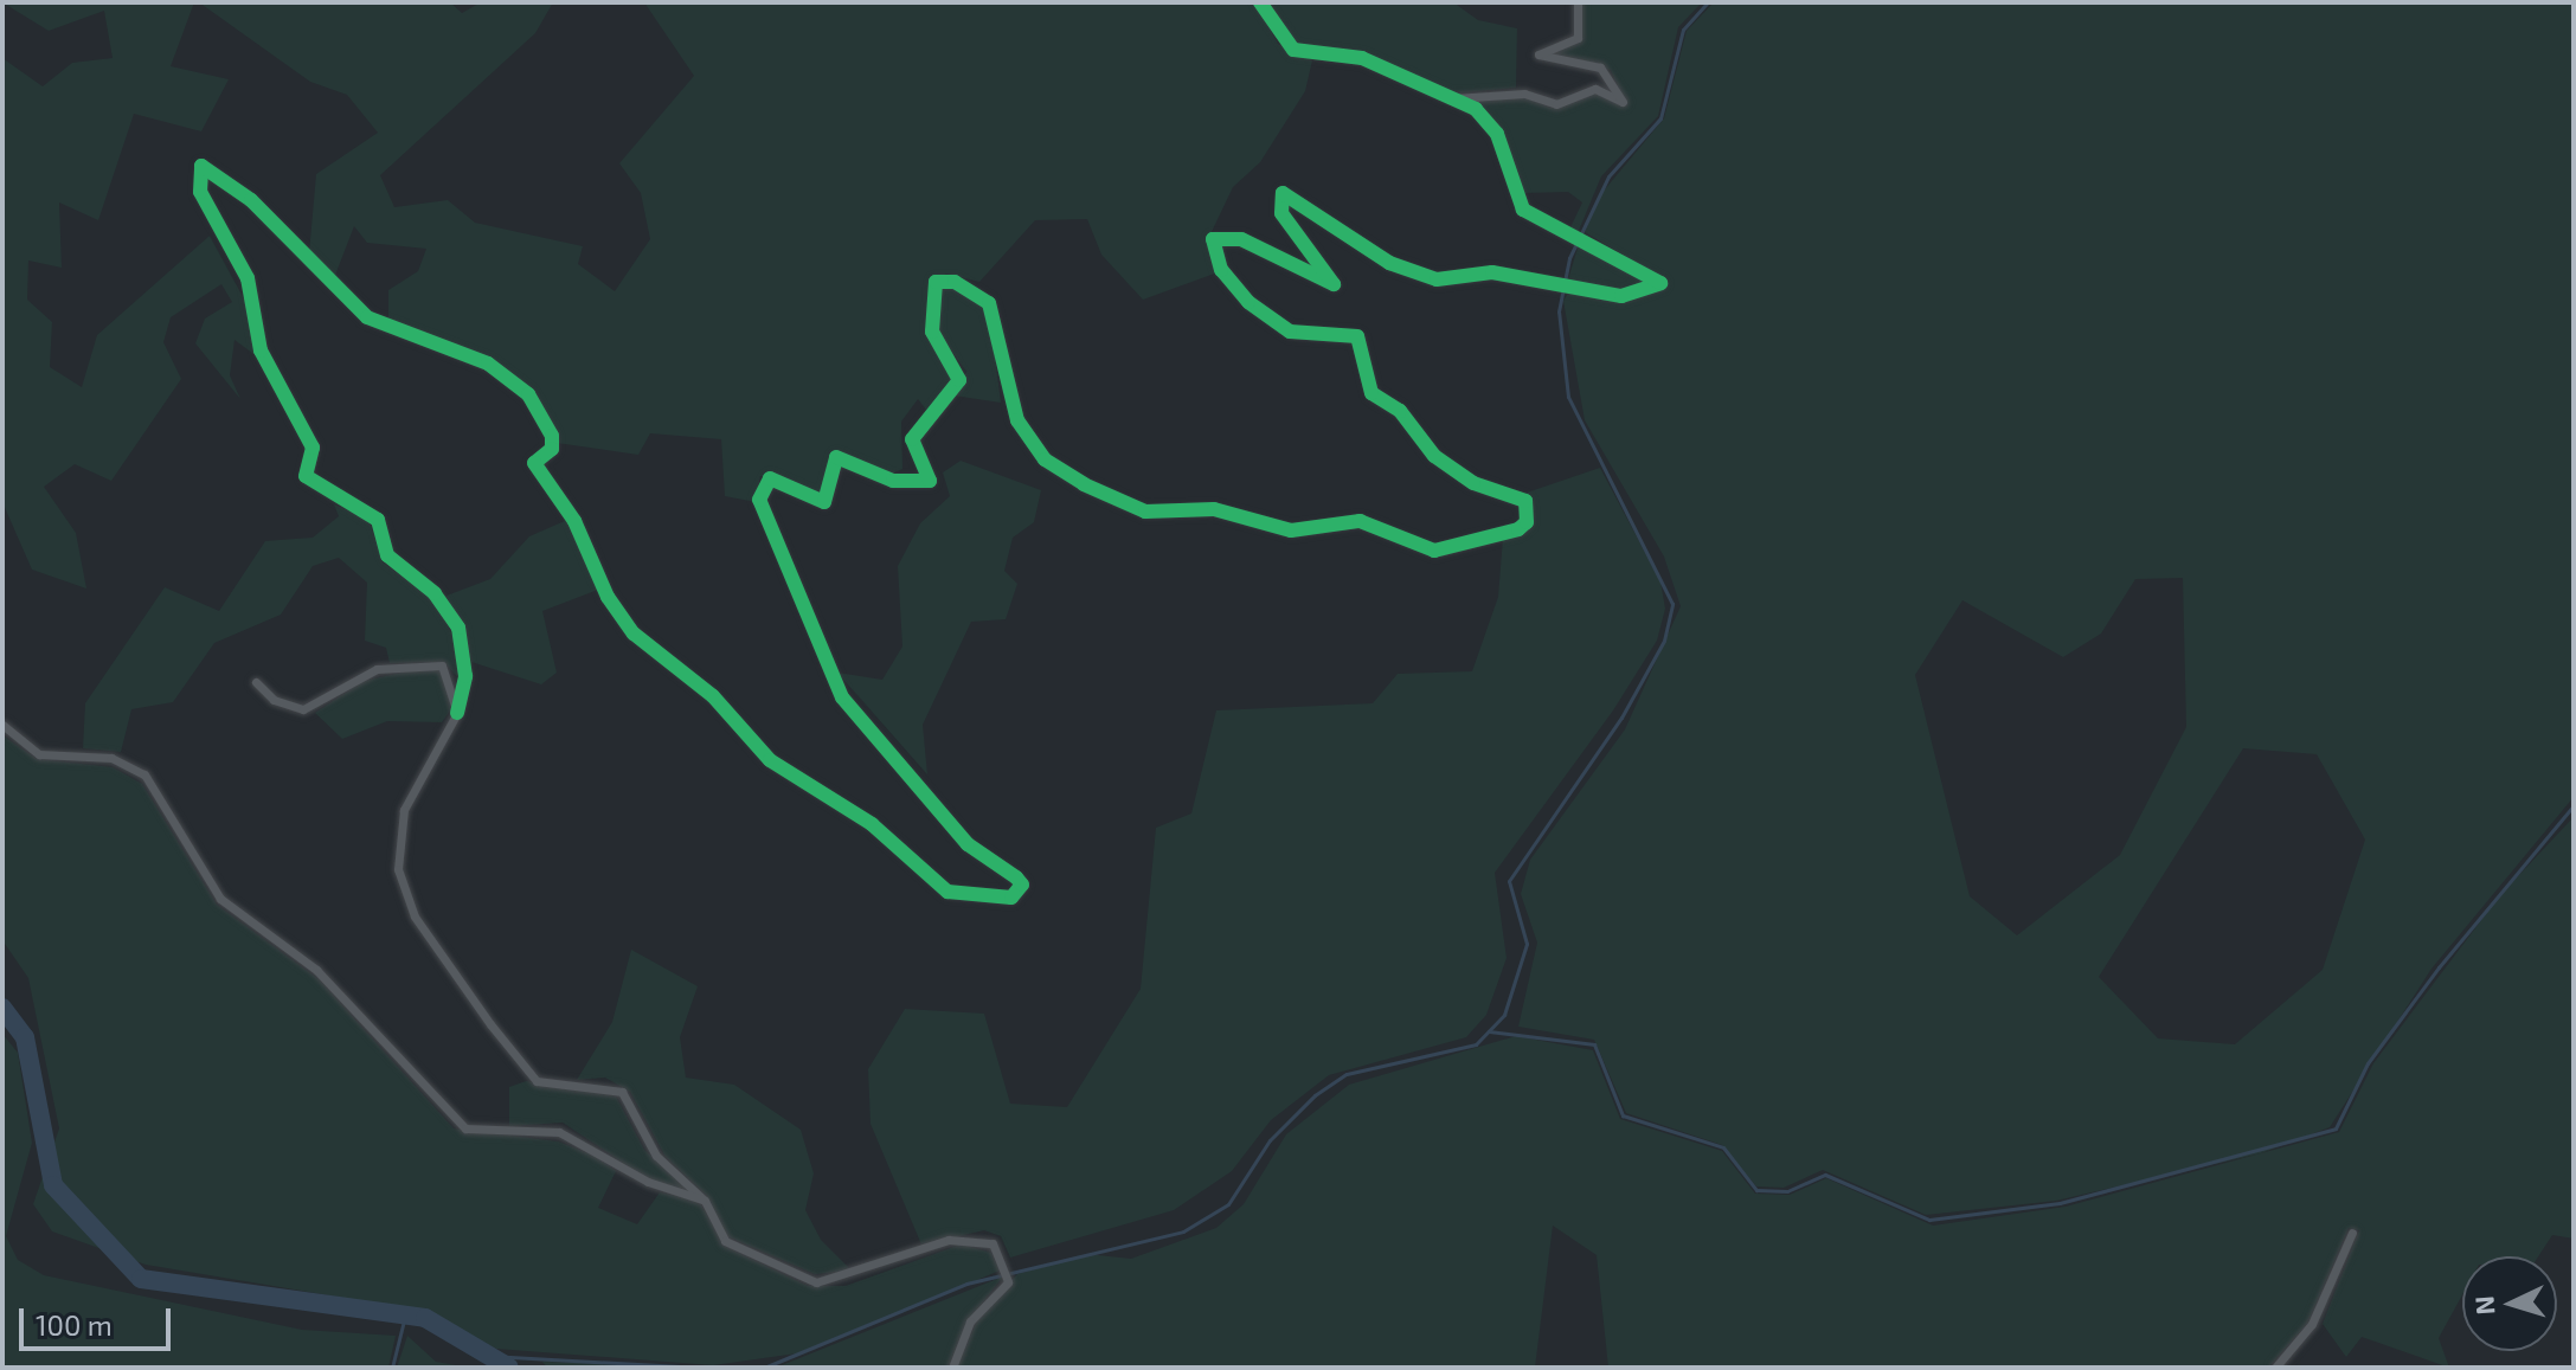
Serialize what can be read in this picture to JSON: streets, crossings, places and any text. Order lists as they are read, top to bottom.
{
  "scale_bar": "100 m",
  "north": "left"
}
